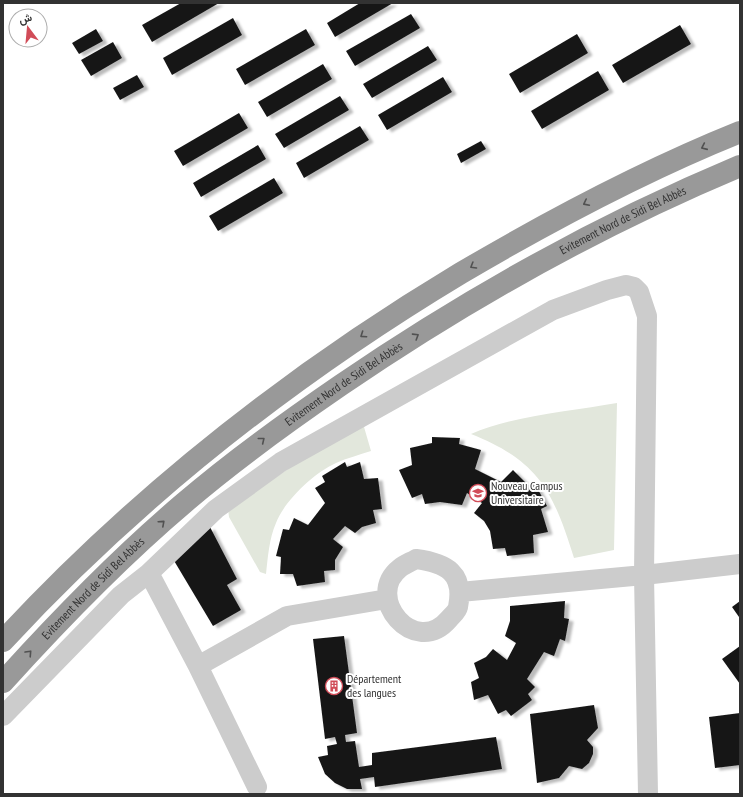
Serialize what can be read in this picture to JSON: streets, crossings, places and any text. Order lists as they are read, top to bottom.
{
  "streets": {
    "highway": ["Evitement Nord de Sidi Bel Abbès"]
  },
  "places": {
    "school or university": ["Nouveau Campus Universitaire"],
    "building": ["Département des langues"]
  },
  "north": "top"
}
